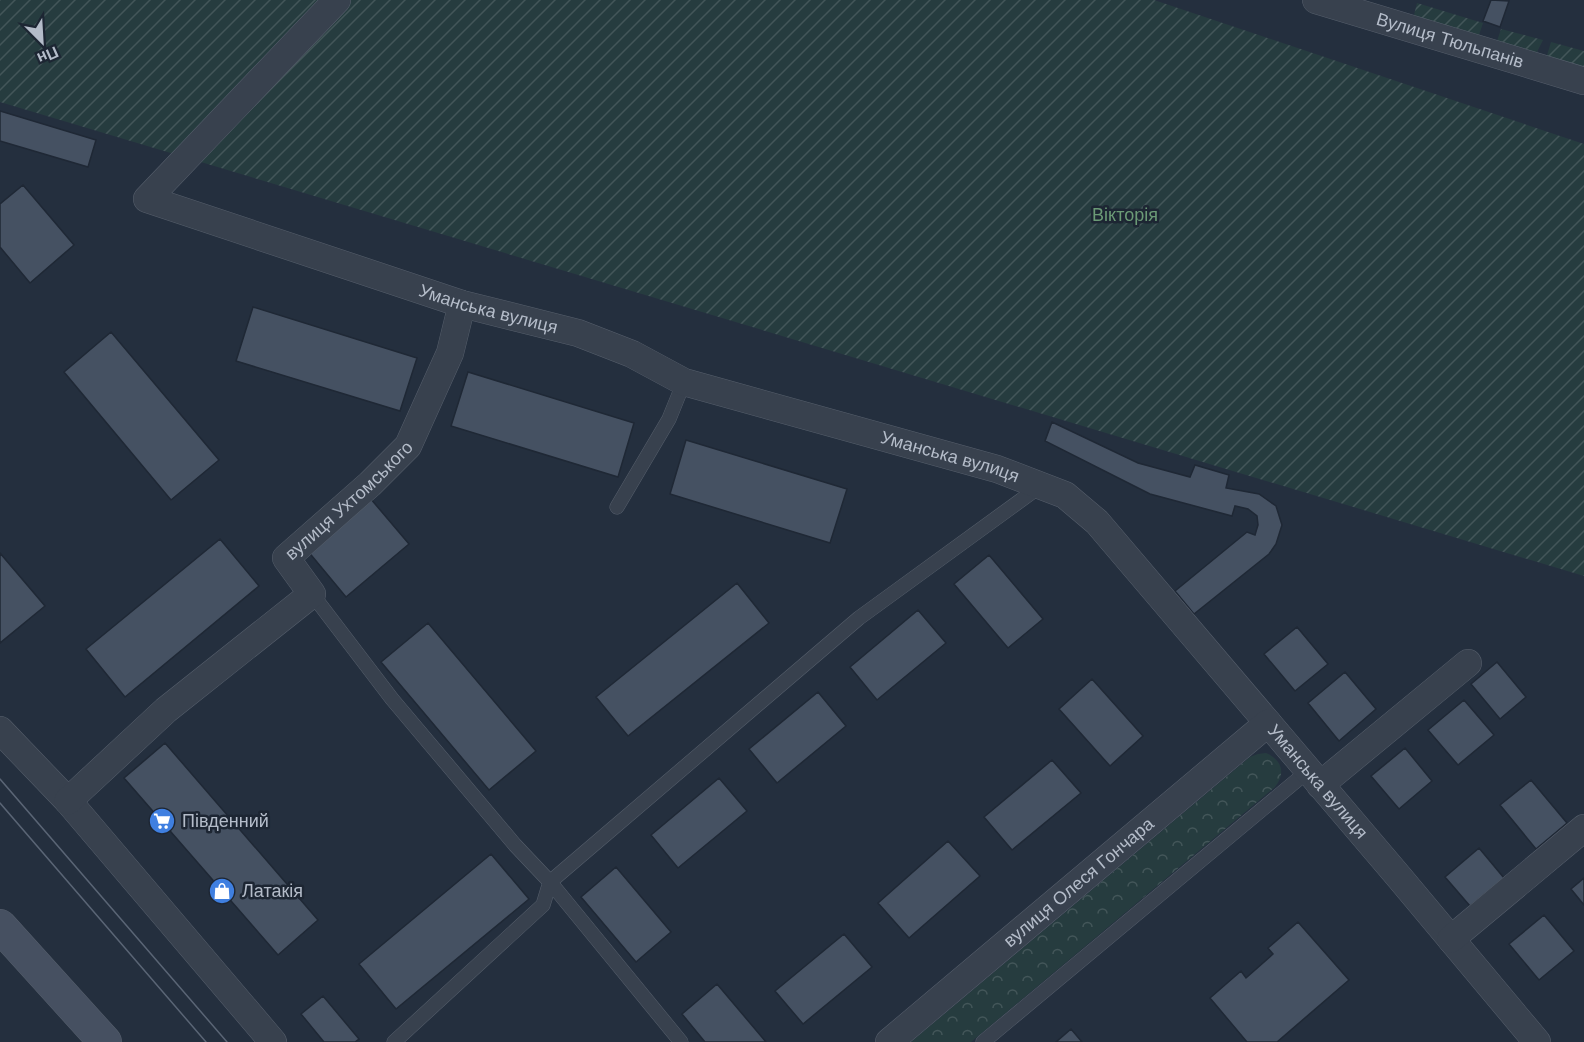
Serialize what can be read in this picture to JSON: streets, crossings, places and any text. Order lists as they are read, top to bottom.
{
  "streets": {
    "street": [
      "Вулиця Тюльпанів",
      "Уманська вулиця",
      "вулиця Ухтомського",
      "вулиця Олеся Гончара"
    ]
  },
  "crossings": [
    ["Уманська вулиця", "вулиця Ухтомського"],
    ["Уманська вулиця", "вулиця Олеся Гончара"]
  ],
  "parks": ["Вікторія"],
  "places": {
    "supermarket": ["Південний"],
    "shop": ["Латакія"]
  },
  "north": "bottom right"
}
